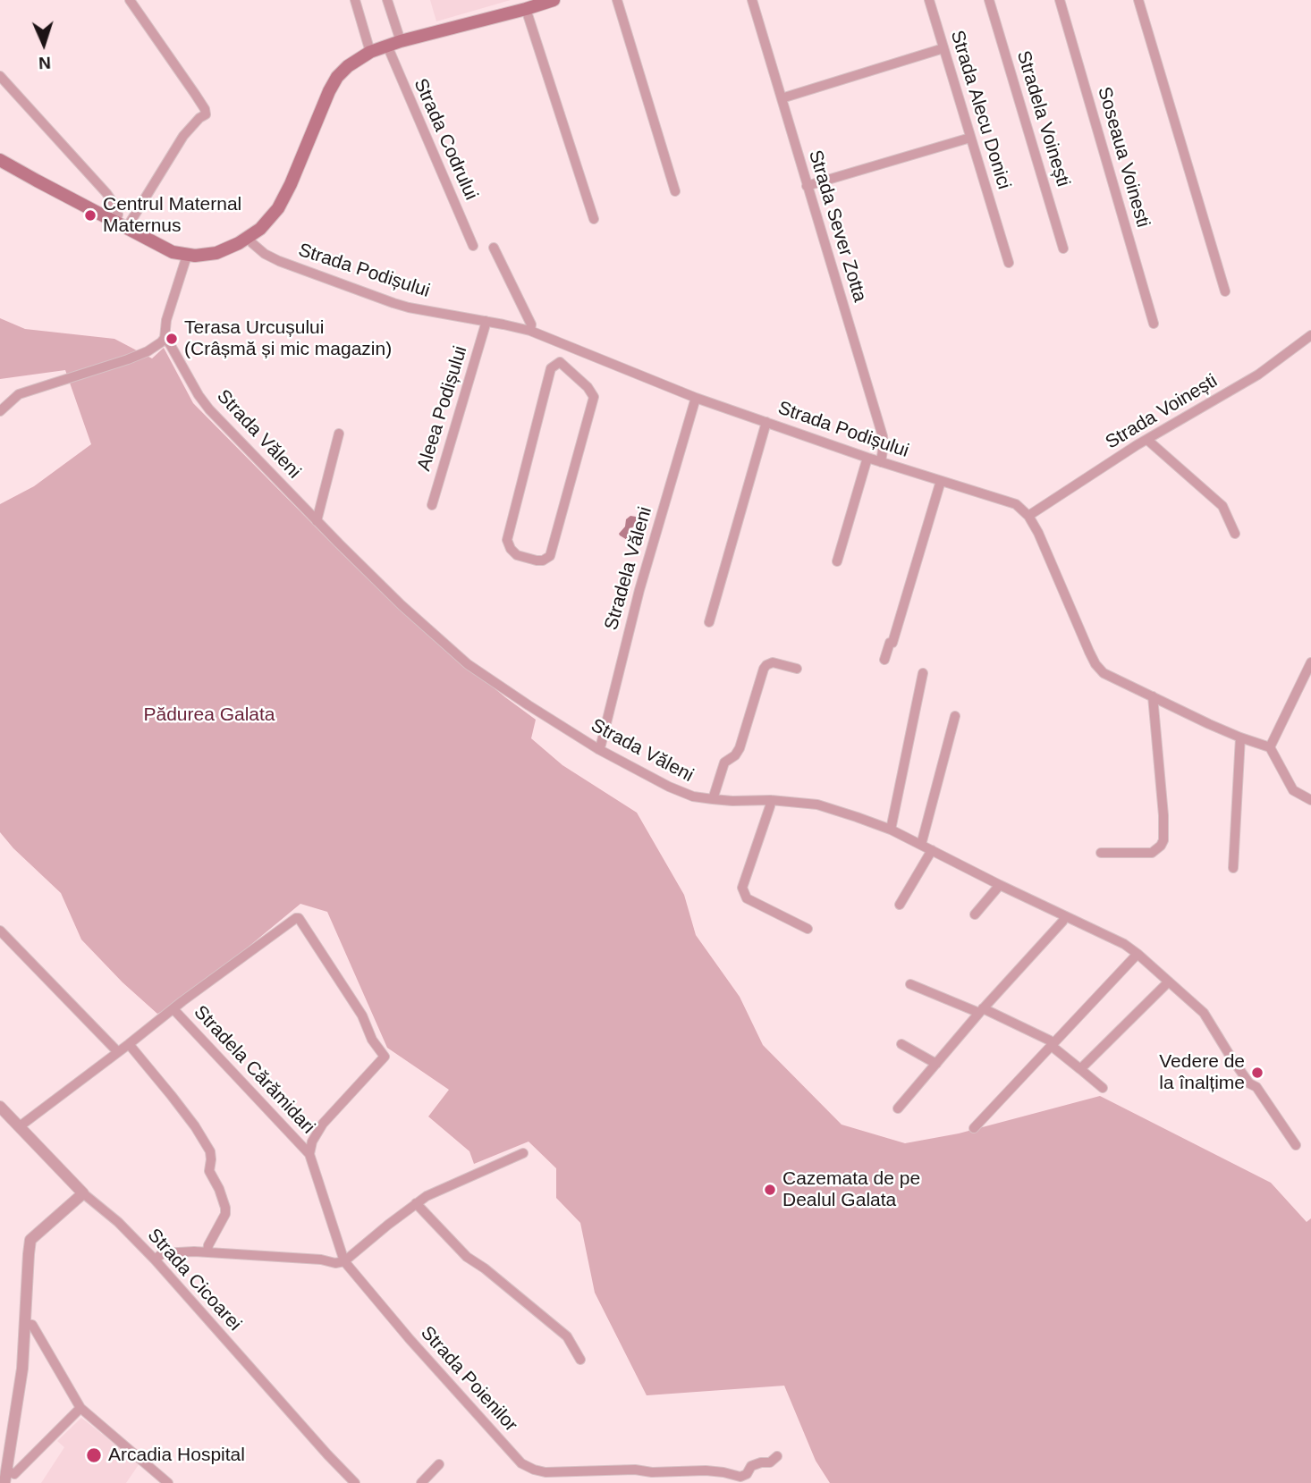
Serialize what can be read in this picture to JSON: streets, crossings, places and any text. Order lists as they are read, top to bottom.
{
  "streets": {
    "street": [
      "Strada Alecu Donici",
      "Stradela Voinești",
      "Strada Codrului",
      "Soseaua Voinesti",
      "Strada Sever Zotta",
      "Strada Podișului",
      "Aleea Podișului",
      "Strada Voinești",
      "Strada Văleni",
      "Stradela Văleni",
      "Stradela Cărămidari",
      "Strada Cicoarei",
      "Strada Poienilor"
    ]
  },
  "crossings": [
    ["Strada Sever Zotta", "Strada Podișului"],
    ["Strada Podișului", "Aleea Podișului"],
    ["Strada Podișului", "Strada Voinești"],
    ["Strada Podișului", "Stradela Văleni"],
    ["Strada Văleni", "Stradela Văleni"],
    ["Stradela Cărămidari", "Strada Cicoarei"],
    ["Stradela Cărămidari", "Strada Poienilor"]
  ],
  "parks": ["Pădurea Galata"],
  "places": [
    "Centrul Maternal Maternus",
    "Terasa Urcușului (Crâșmă și mic magazin)",
    "Vedere de la înalțime",
    "Cazemata de pe Dealul Galata",
    "Arcadia Hospital"
  ],
  "north": "bottom"
}
